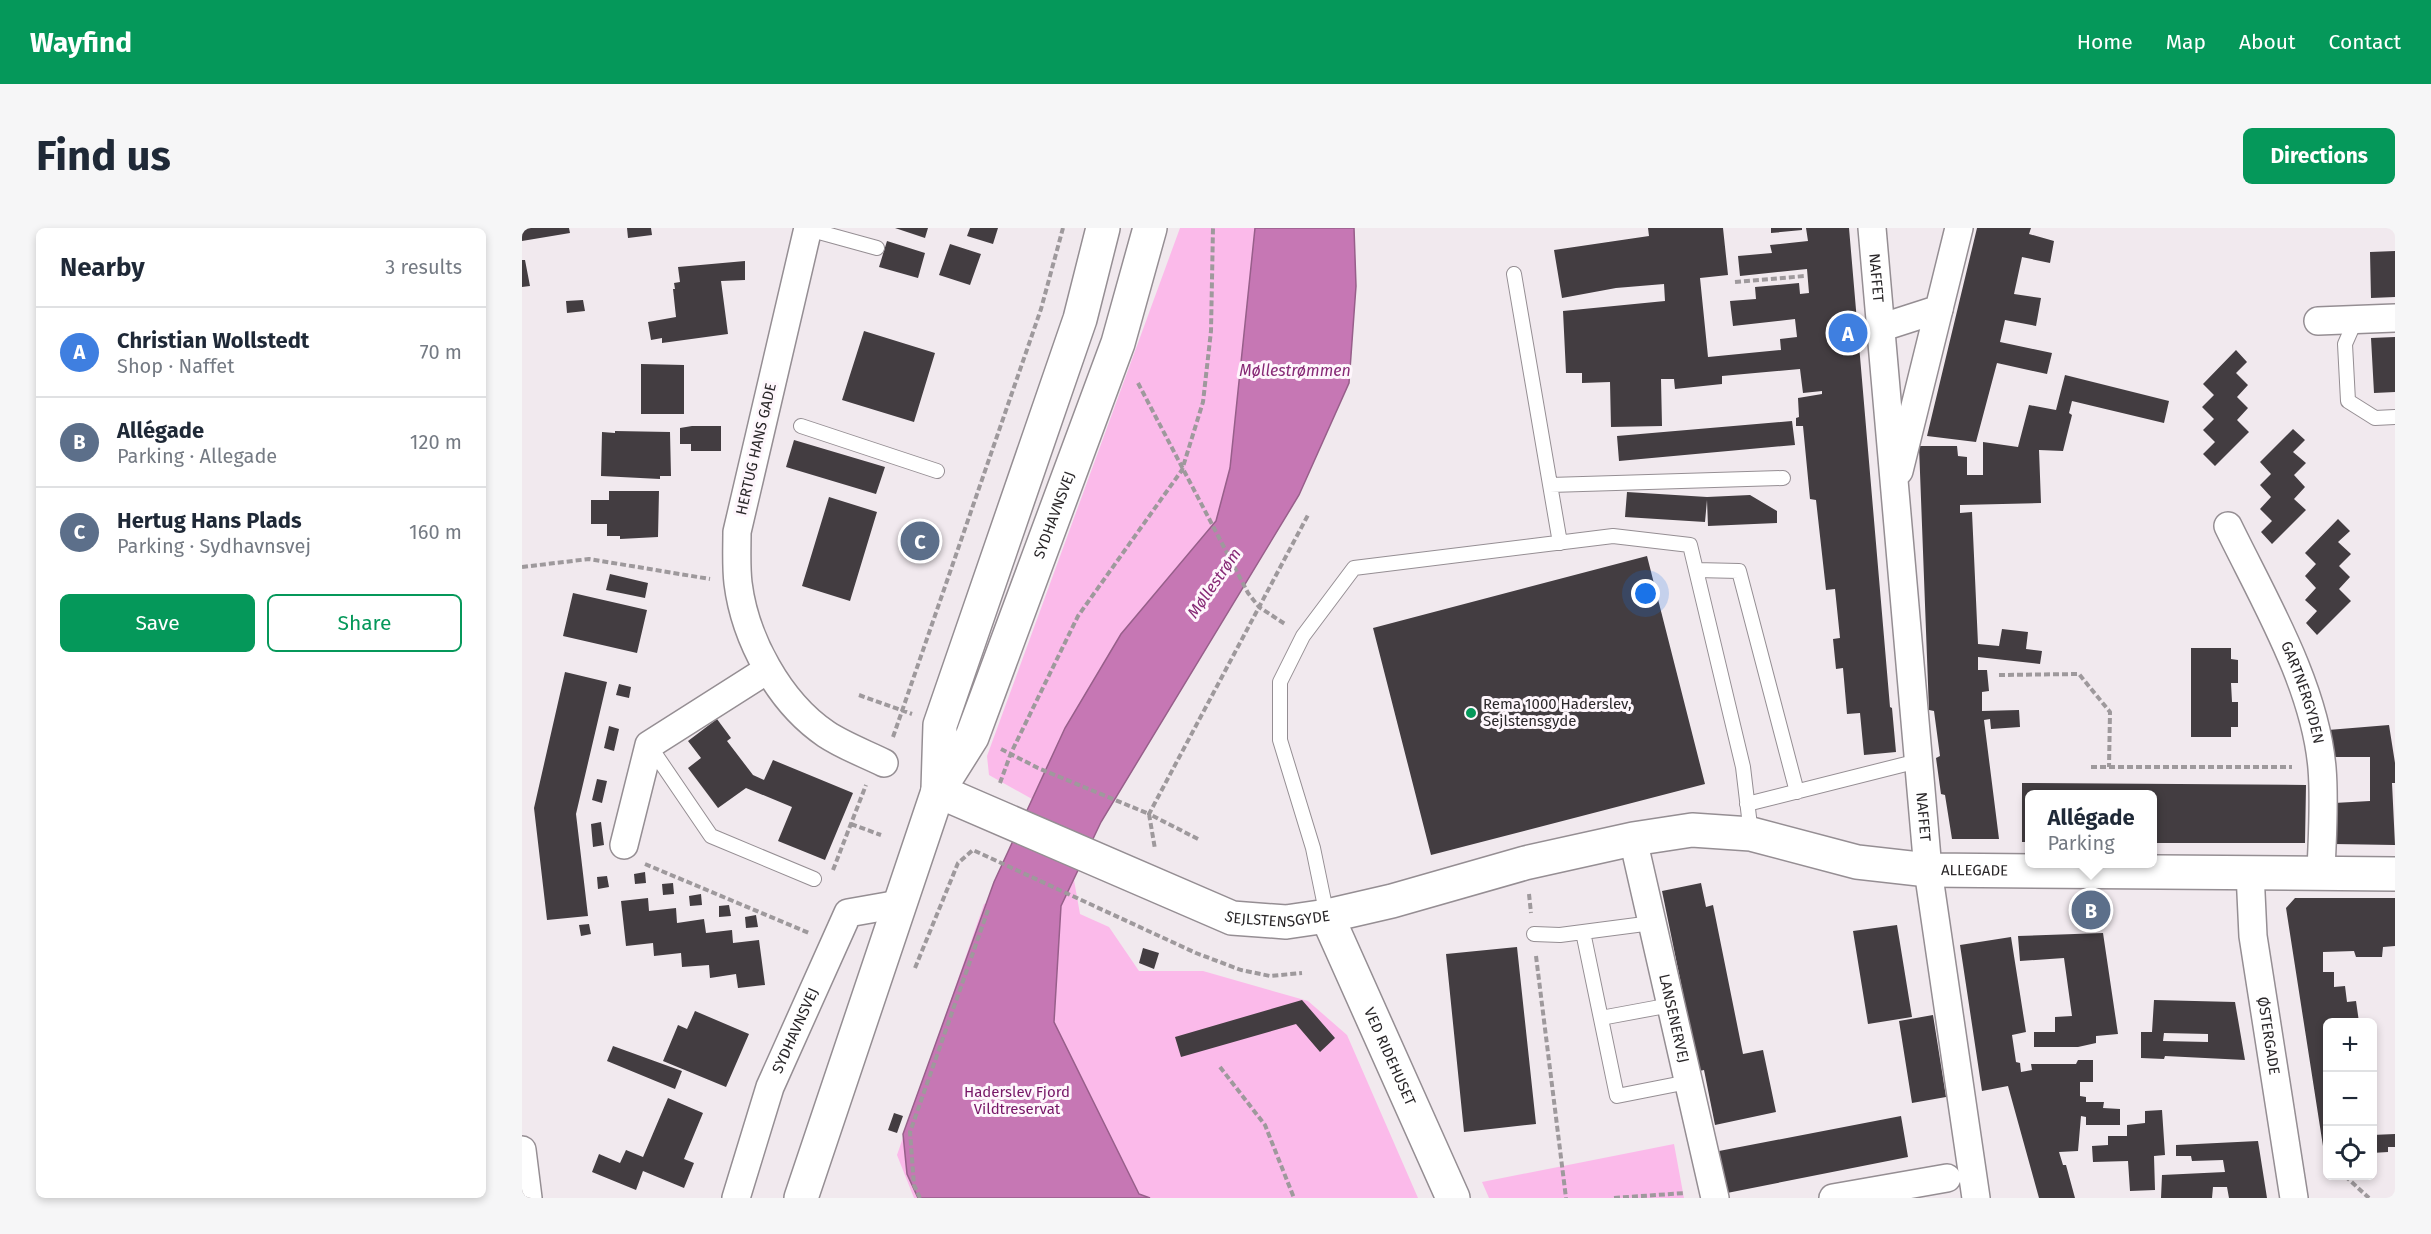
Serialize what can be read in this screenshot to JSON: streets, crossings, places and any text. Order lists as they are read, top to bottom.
{
  "streets": {
    "street": [
      "NAFFET",
      "HERTUG HANS GADE",
      "SYDHAVNSVEJ",
      "GARTNERGYDEN",
      "ALLEGADE",
      "SEJLSTENSGYDE",
      "LANSENERVEJ",
      "ØSTERGADE",
      "VED RIDEHUSET"
    ]
  },
  "crossings": [
    ["NAFFET", "ALLEGADE"],
    ["SYDHAVNSVEJ", "SEJLSTENSGYDE"],
    ["GARTNERGYDEN", "ALLEGADE"],
    ["ALLEGADE", "SEJLSTENSGYDE"],
    ["ALLEGADE", "LANSENERVEJ"],
    ["ALLEGADE", "ØSTERGADE"],
    ["SEJLSTENSGYDE", "LANSENERVEJ"],
    ["SEJLSTENSGYDE", "VED RIDEHUSET"]
  ],
  "water": ["Møllestrømmen", "Møllestrøm"],
  "parks": ["Haderslev Fjord Vildtreservat"],
  "places": ["Rema 1000 Haderslev, Sejlstensgyde"],
  "page": {
    "header": "Wayfind",
    "nav": [
      "Home",
      "Map",
      "About",
      "Contact"
    ],
    "buttons": [
      "Directions",
      ["Save", "Share"]
    ],
    "title": "Find us",
    "heading": ["Nearby", "3 results"],
    "list": [
      {
        "mark": "A",
        "name": "Christian Wollstedt",
        "note": "Shop · Naffet",
        "value": "70 m"
      },
      {
        "mark": "B",
        "name": "Allégade",
        "note": "Parking · Allegade",
        "value": "120 m"
      },
      {
        "mark": "C",
        "name": "Hertug Hans Plads",
        "note": "Parking · Sydhavnsvej",
        "value": "160 m"
      }
    ],
    "pins": ["A", "C", "B"],
    "popup": ["Allégade", "Parking"],
    "map_buttons": ["+", "−"]
  }
}
